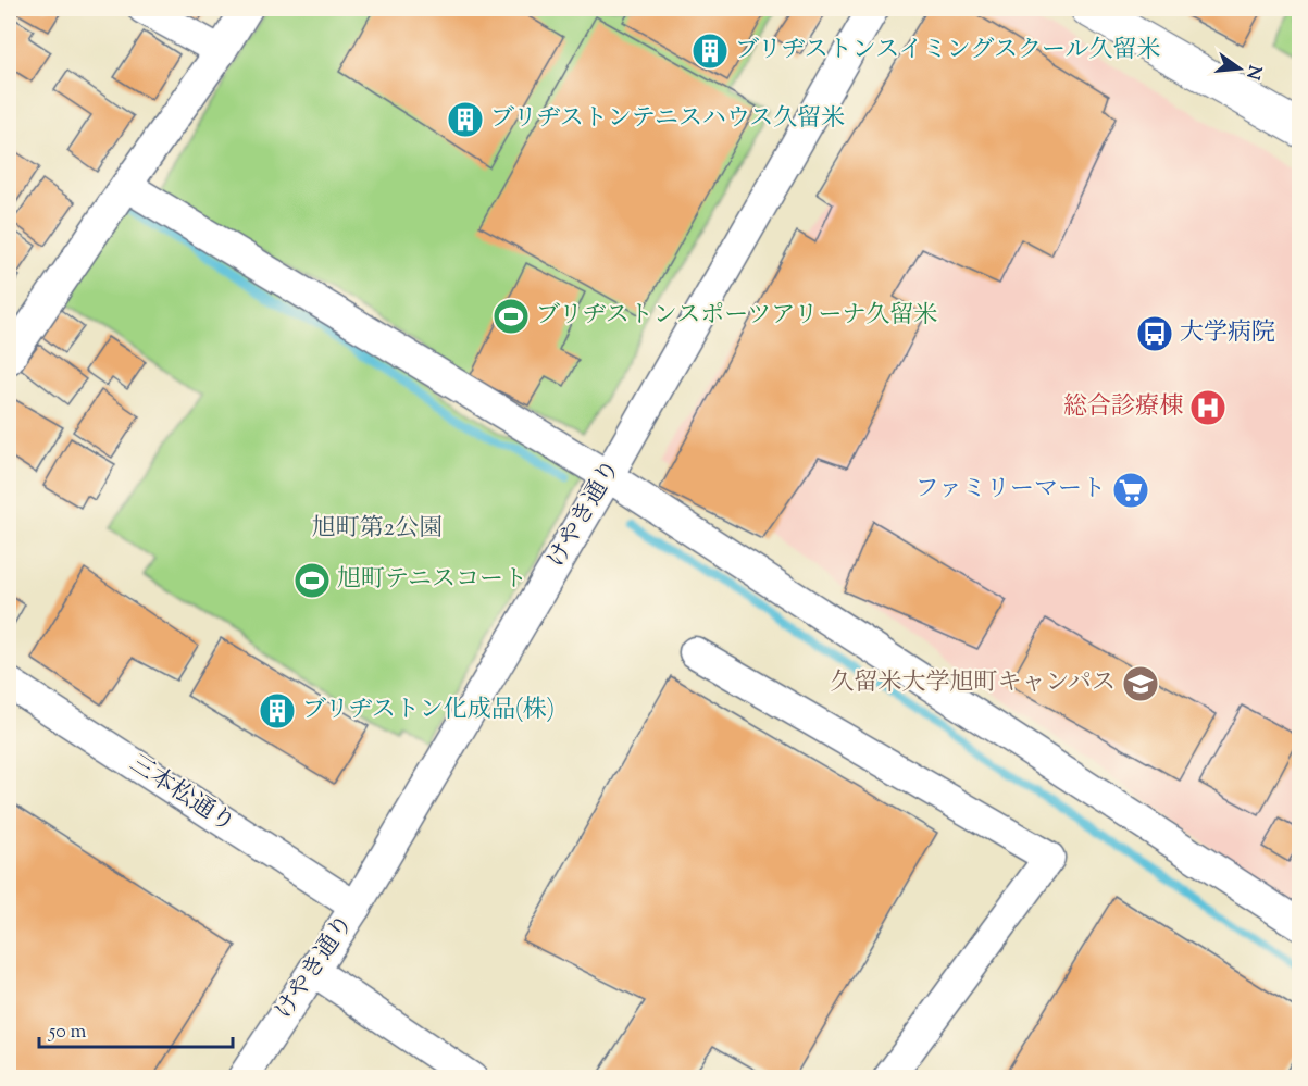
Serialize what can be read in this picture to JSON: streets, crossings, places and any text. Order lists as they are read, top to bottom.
{
  "streets": {
    "street": ["けやき通り", "三本松通り"]
  },
  "crossings": [
    ["けやき通り", "三本松通り"]
  ],
  "parks": ["旭町第2公園"],
  "places": {
    "building": ["ブリヂストンスイミングスクール久留米", "ブリヂストンテニスハウス久留米", "ブリヂストン化成品(株)"],
    "sports": ["ブリヂストンスポーツアリーナ久留米", "旭町テニスコート"],
    "bus stop": ["大学病院"],
    "hospital": ["総合診療棟"],
    "supermarket": ["ファミリーマート"],
    "school or university": ["久留米大学旭町キャンパス"]
  },
  "scale_bar": "50 m",
  "north": "right"
}
